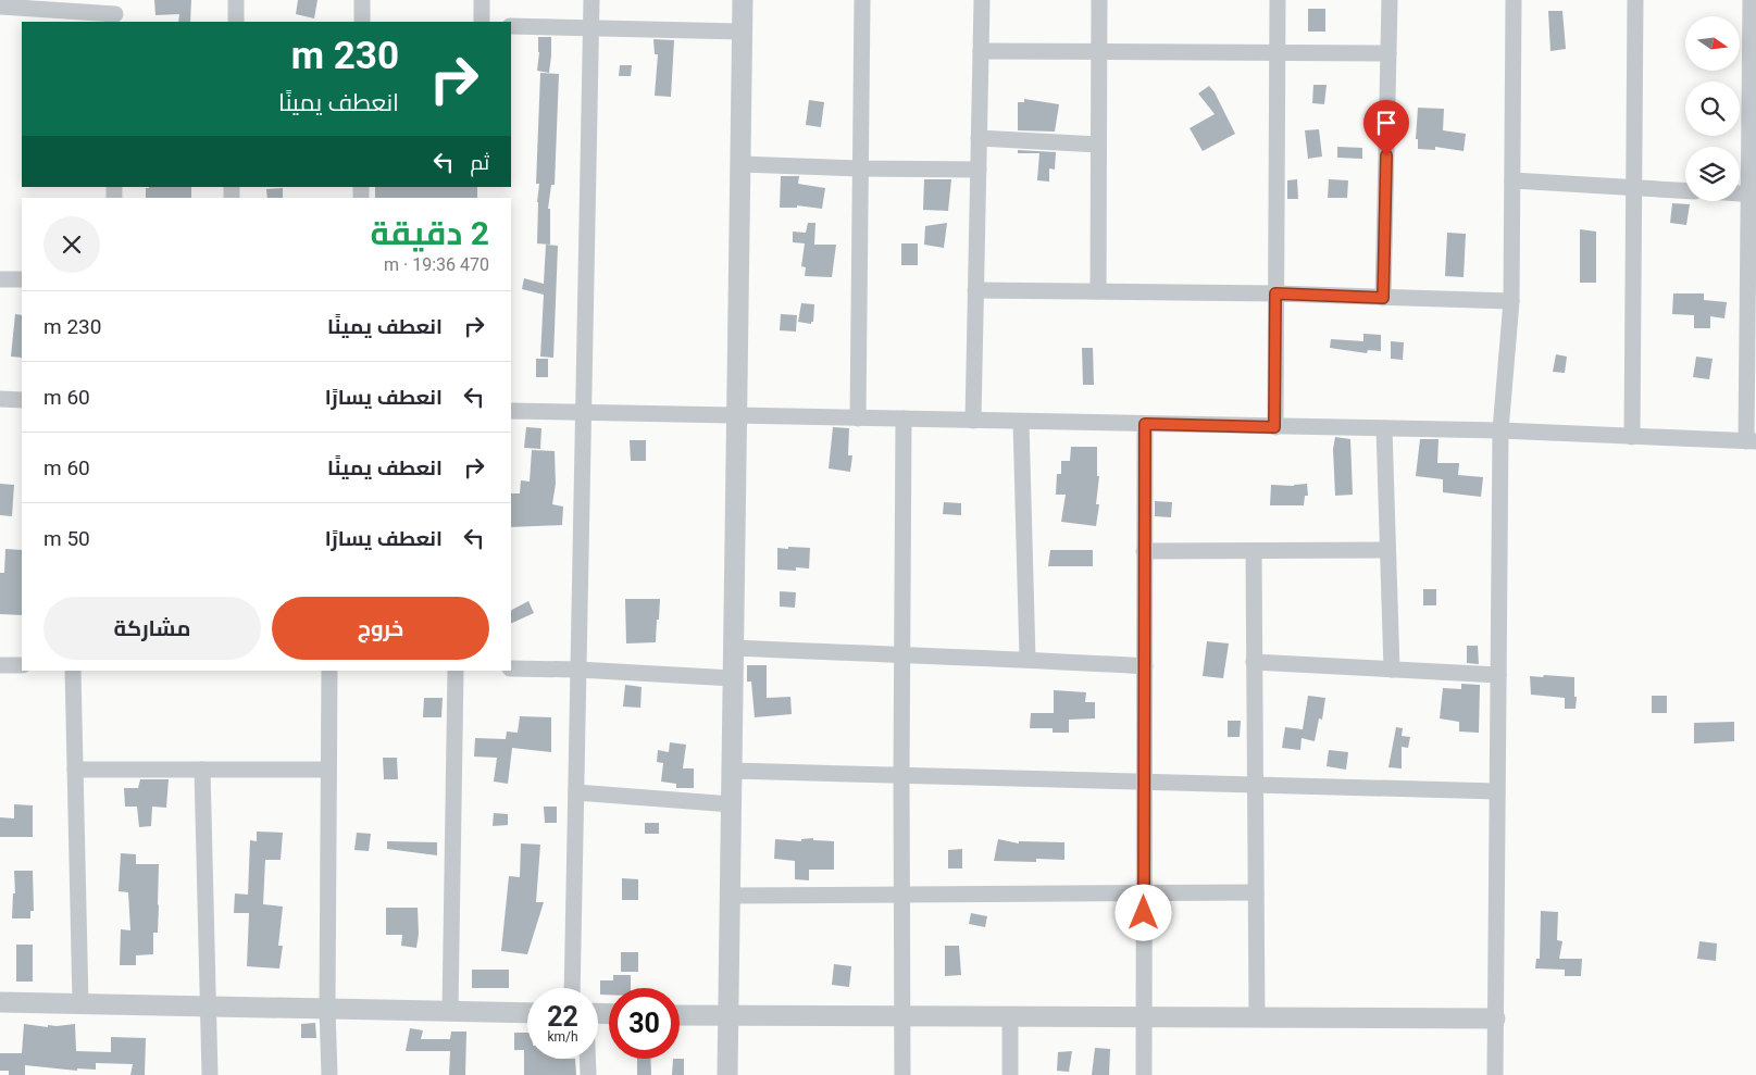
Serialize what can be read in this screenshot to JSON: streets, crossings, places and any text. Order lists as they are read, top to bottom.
{
  "north": "right",
  "page": {
    "turn": ["230 m", "انعطف يمينًا"],
    "then": "ثم",
    "heading": ["2 دقيقة", "470 m · 19:36"],
    "list": [
      {
        "name": "انعطف يمينًا",
        "value": "230 m"
      },
      {
        "name": "انعطف يسارًا",
        "value": "60 m"
      },
      {
        "name": "انعطف يمينًا",
        "value": "60 m"
      },
      {
        "name": "انعطف يسارًا",
        "value": "50 m"
      }
    ],
    "buttons": ["خروج", "مشاركة"],
    "speed": "22 km/h",
    "limit": "30"
  }
}
